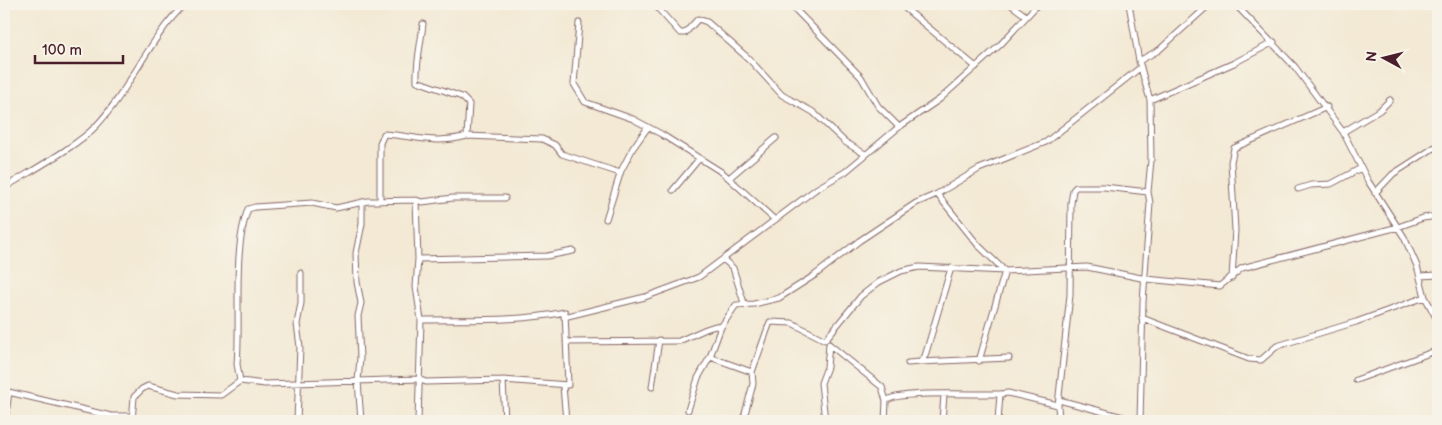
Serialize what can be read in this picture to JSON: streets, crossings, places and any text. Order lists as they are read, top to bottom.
{
  "scale_bar": "100 m",
  "north": "left"
}
